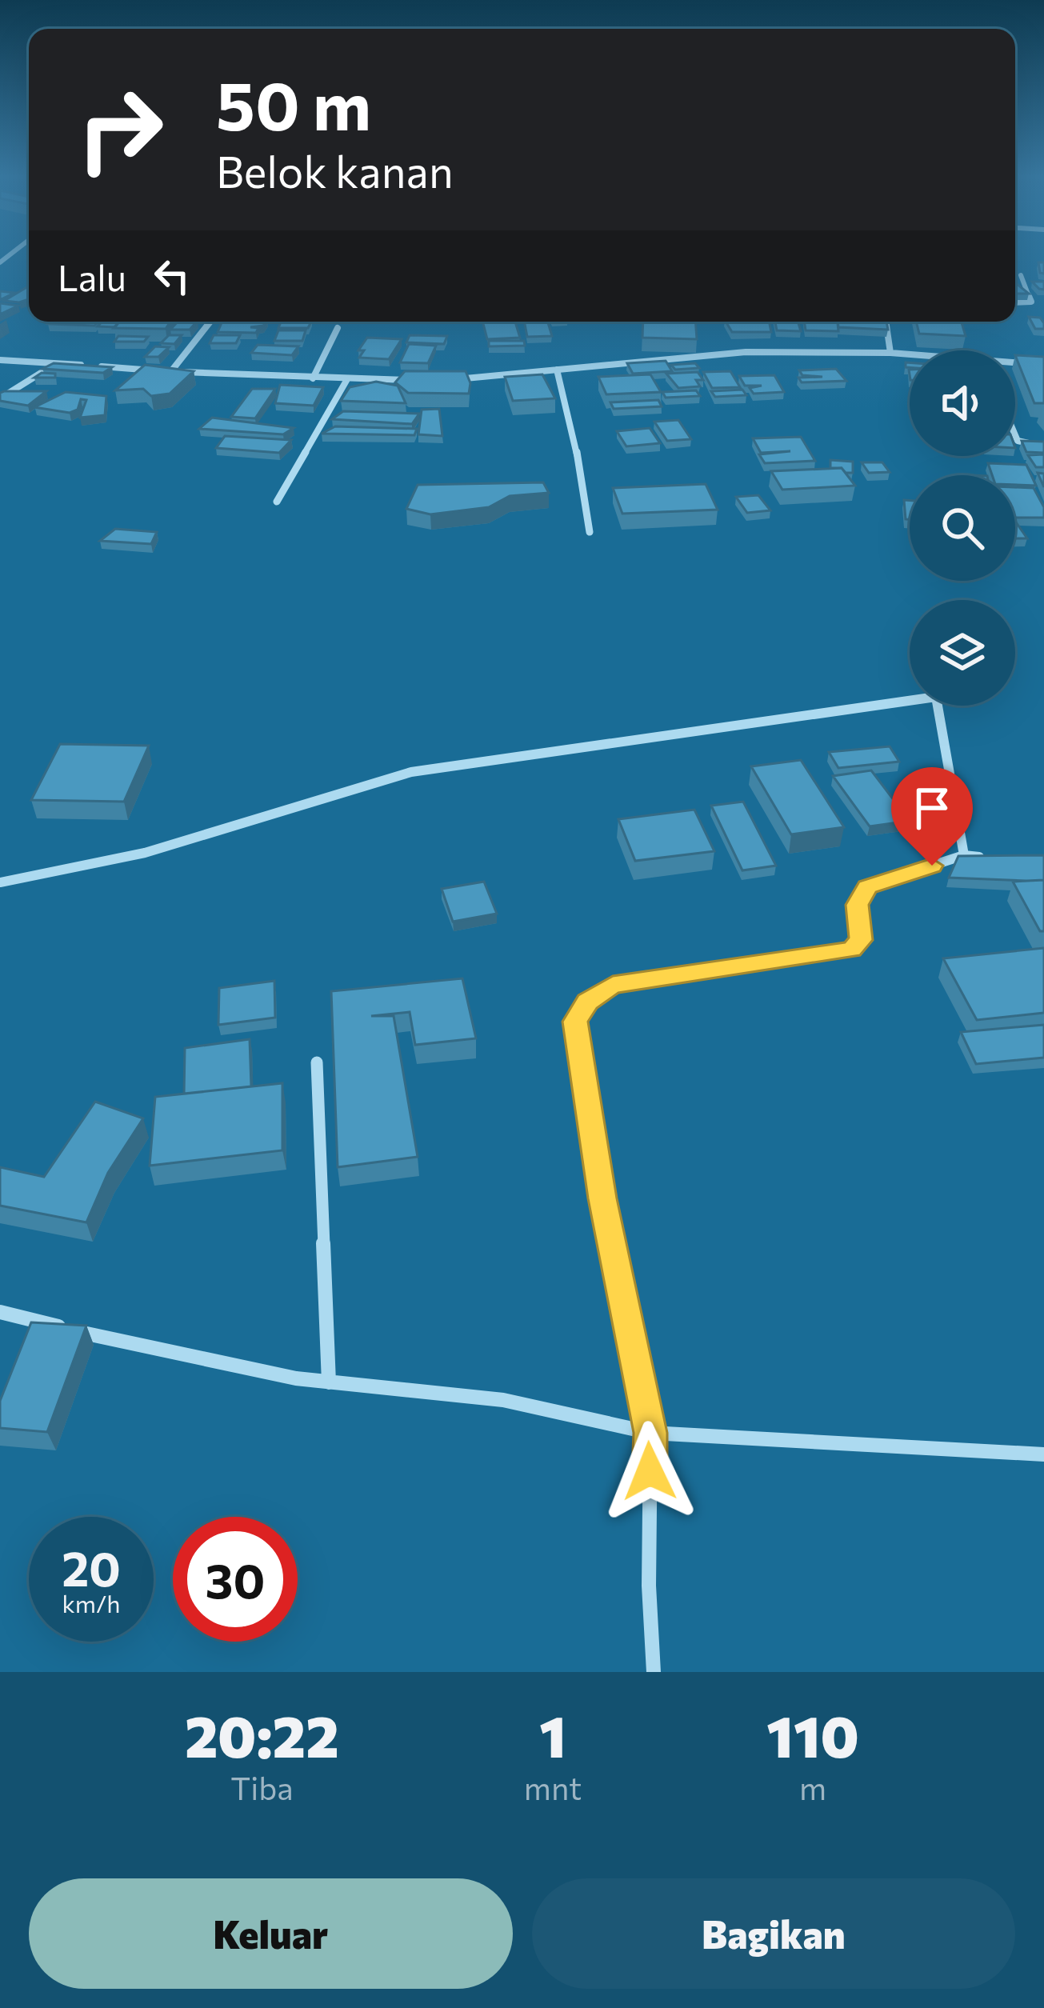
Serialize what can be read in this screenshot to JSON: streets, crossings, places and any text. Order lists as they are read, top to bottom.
{
  "page": {
    "turn": ["50 m", "Belok kanan"],
    "then": "Lalu",
    "speed": "20 km/h",
    "limit": "30",
    "eta": [
      "20:22",
      "Tiba",
      "1",
      "mnt",
      "110",
      "m"
    ],
    "buttons": ["Keluar", "Bagikan"]
  }
}
